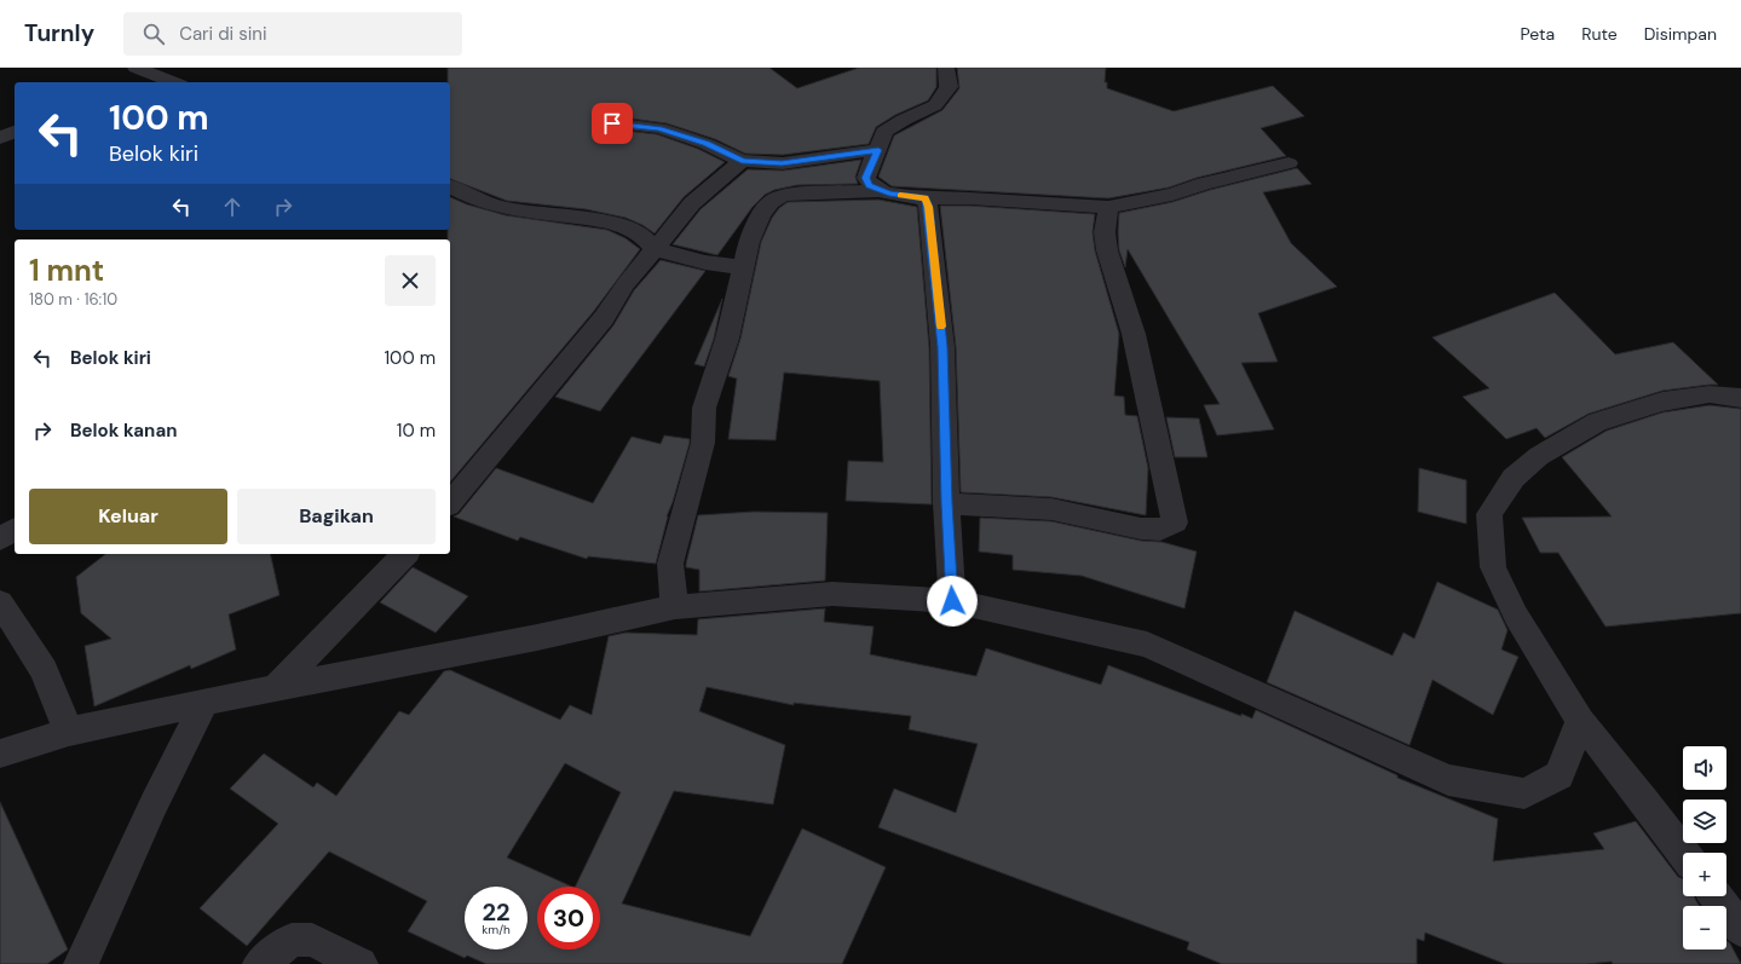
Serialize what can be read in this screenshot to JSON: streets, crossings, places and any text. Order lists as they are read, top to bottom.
{
  "page": {
    "header": "Turnly",
    "search": "Cari di sini",
    "nav": ["Peta", "Rute", "Disimpan"],
    "turn": ["100 m", "Belok kiri"],
    "heading": ["1 mnt", "180 m · 16:10"],
    "list": [
      {
        "name": "Belok kiri",
        "value": "100 m"
      },
      {
        "name": "Belok kanan",
        "value": "10 m"
      }
    ],
    "buttons": ["Keluar", "Bagikan"],
    "map_buttons": ["+", "−"],
    "speed": "22 km/h",
    "limit": "30"
  }
}
